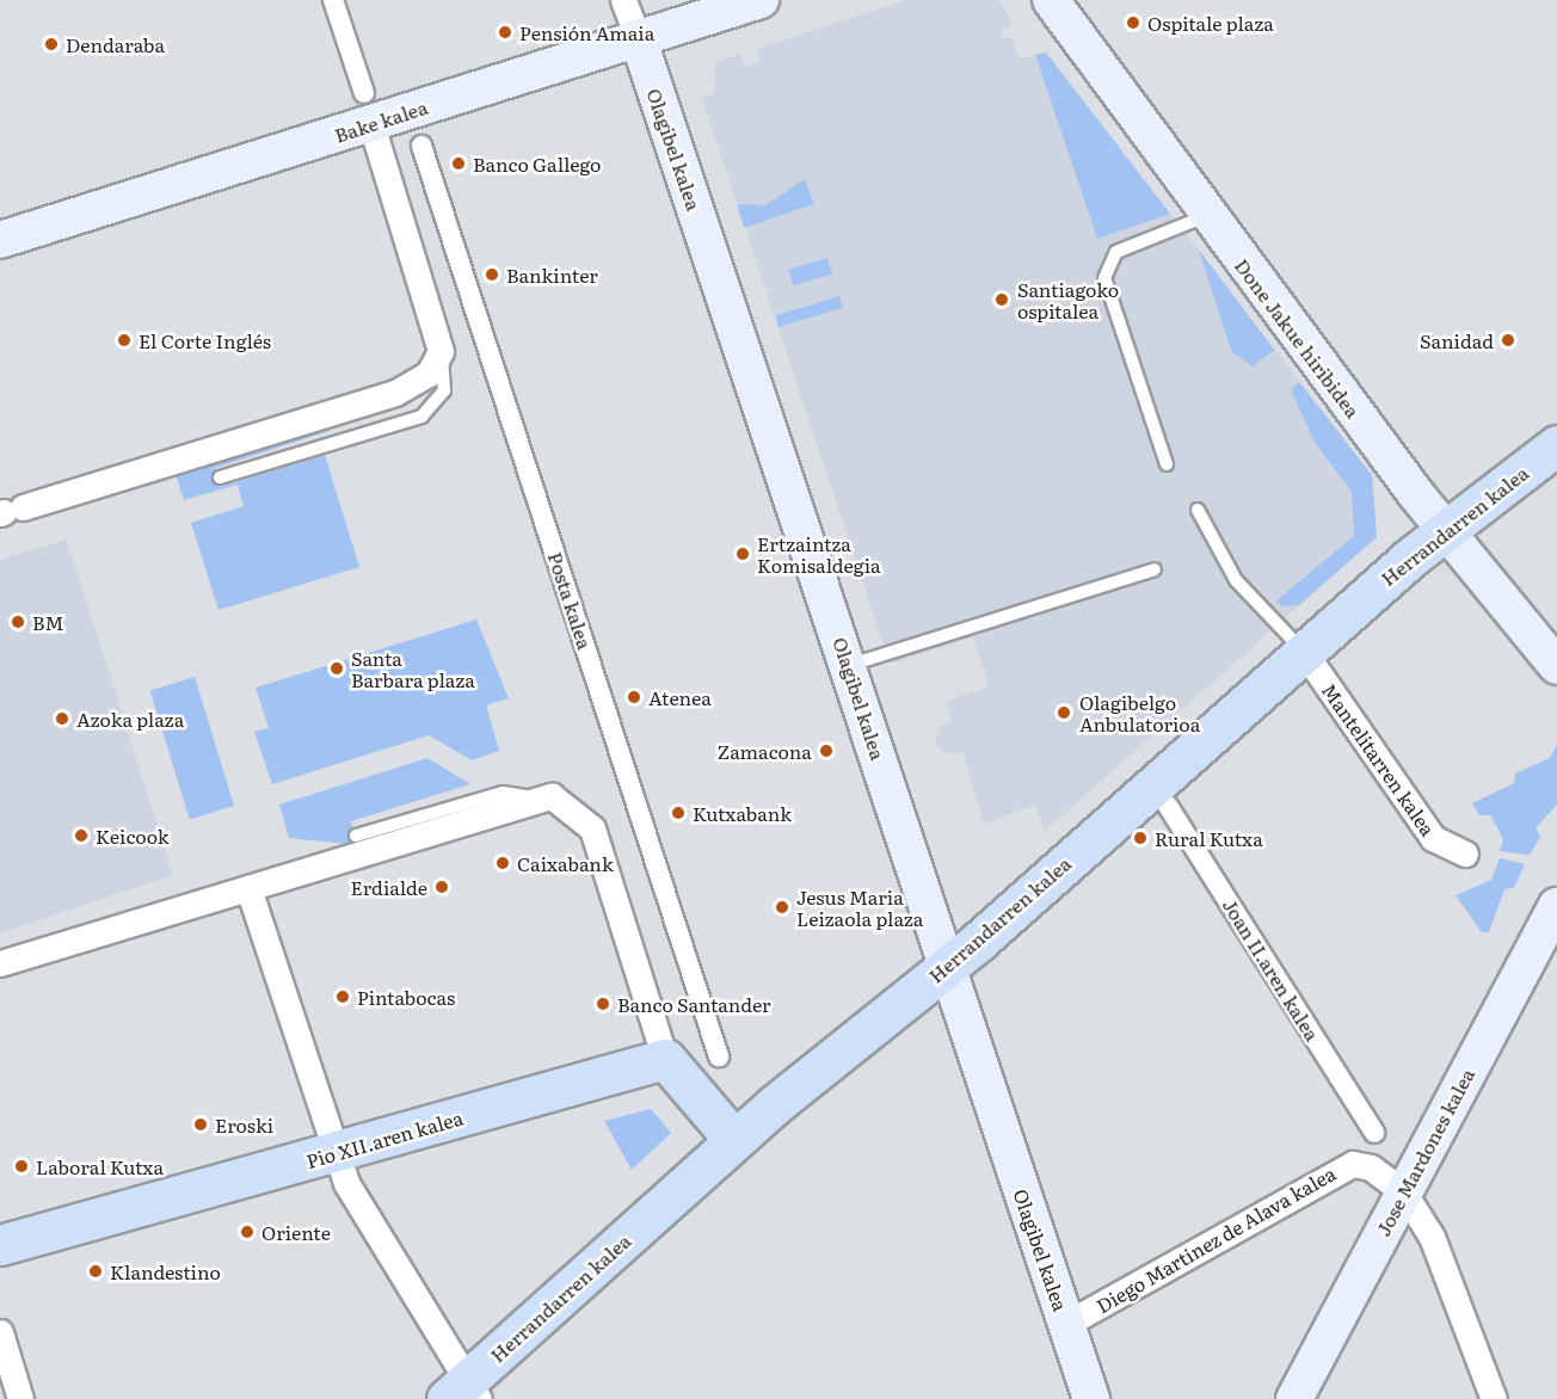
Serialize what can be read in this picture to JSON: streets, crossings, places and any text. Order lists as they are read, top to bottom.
{
  "streets": {
    "main road": [
      "Bake kalea",
      "Olagibel kalea",
      "Done Jakue hiribidea",
      "Herrandarren kalea",
      "Pio XII.aren kalea",
      "Jose Mardones kalea"
    ],
    "street": [
      "Posta kalea",
      "Mantelitarren kalea",
      "Joan II.aren kalea",
      "Diego Martinez de Alava kalea"
    ]
  },
  "crossings": [
    ["Bake kalea", "Olagibel kalea"],
    ["Olagibel kalea", "Herrandarren kalea"],
    ["Olagibel kalea", "Diego Martinez de Alava kalea"],
    ["Done Jakue hiribidea", "Herrandarren kalea"],
    ["Herrandarren kalea", "Mantelitarren kalea"],
    ["Jose Mardones kalea", "Diego Martinez de Alava kalea"]
  ],
  "places": [
    "Ospitale plaza",
    "Pensión Amaia",
    "Dendaraba",
    "Banco Gallego",
    "Bankinter",
    "Santiagoko ospitalea",
    "El Corte Inglés",
    "Sanidad",
    "Ertzaintza Komisaldegia",
    "BM",
    "Santa Barbara plaza",
    "Atenea",
    "Olagibelgo Anbulatorioa",
    "Azoka plaza",
    "Zamacona",
    "Kutxabank",
    "Keicook",
    "Rural Kutxa",
    "Caixabank",
    "Erdialde",
    "Jesus Maria Leizaola plaza",
    "Pintabocas",
    "Banco Santander",
    "Eroski",
    "Laboral Kutxa",
    "Oriente",
    "Klandestino"
  ]
}
